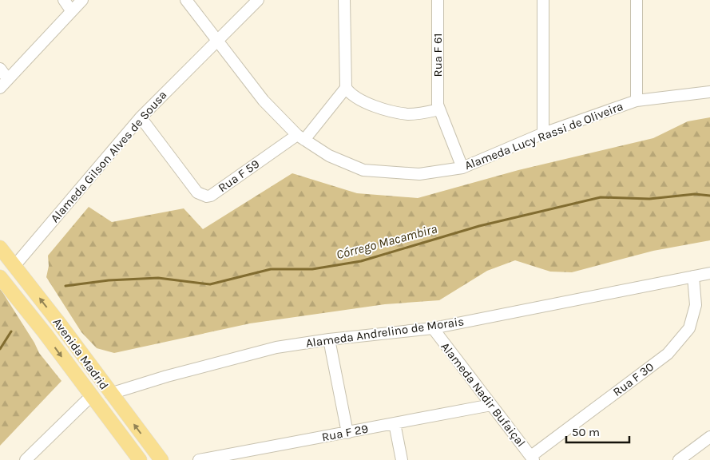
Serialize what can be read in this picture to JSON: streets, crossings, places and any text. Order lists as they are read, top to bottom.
{
  "streets": {
    "main road": ["Avenida Madrid"],
    "street": [
      "Rua F 61",
      "Alameda Lucy Rassi de Oliveira",
      "Alameda Gilson Alves de Sousa",
      "Rua F 59",
      "Alameda Andrelino de Morais",
      "Rua F 30",
      "Alameda Nadir Bufaiçal",
      "Rua F 29"
    ]
  },
  "crossings": [
    ["Rua F 61", "Alameda Lucy Rassi de Oliveira"],
    ["Alameda Lucy Rassi de Oliveira", "Alameda Gilson Alves de Sousa"],
    ["Alameda Lucy Rassi de Oliveira", "Rua F 59"],
    ["Alameda Gilson Alves de Sousa", "Rua F 59"],
    ["Alameda Gilson Alves de Sousa", "Avenida Madrid"],
    ["Alameda Andrelino de Morais", "Avenida Madrid"],
    ["Alameda Andrelino de Morais", "Rua F 30"],
    ["Alameda Andrelino de Morais", "Alameda Nadir Bufaiçal"],
    ["Rua F 30", "Alameda Nadir Bufaiçal"],
    ["Alameda Nadir Bufaiçal", "Rua F 29"]
  ],
  "water": ["Córrego Macambira"],
  "scale_bar": "50 m"
}
